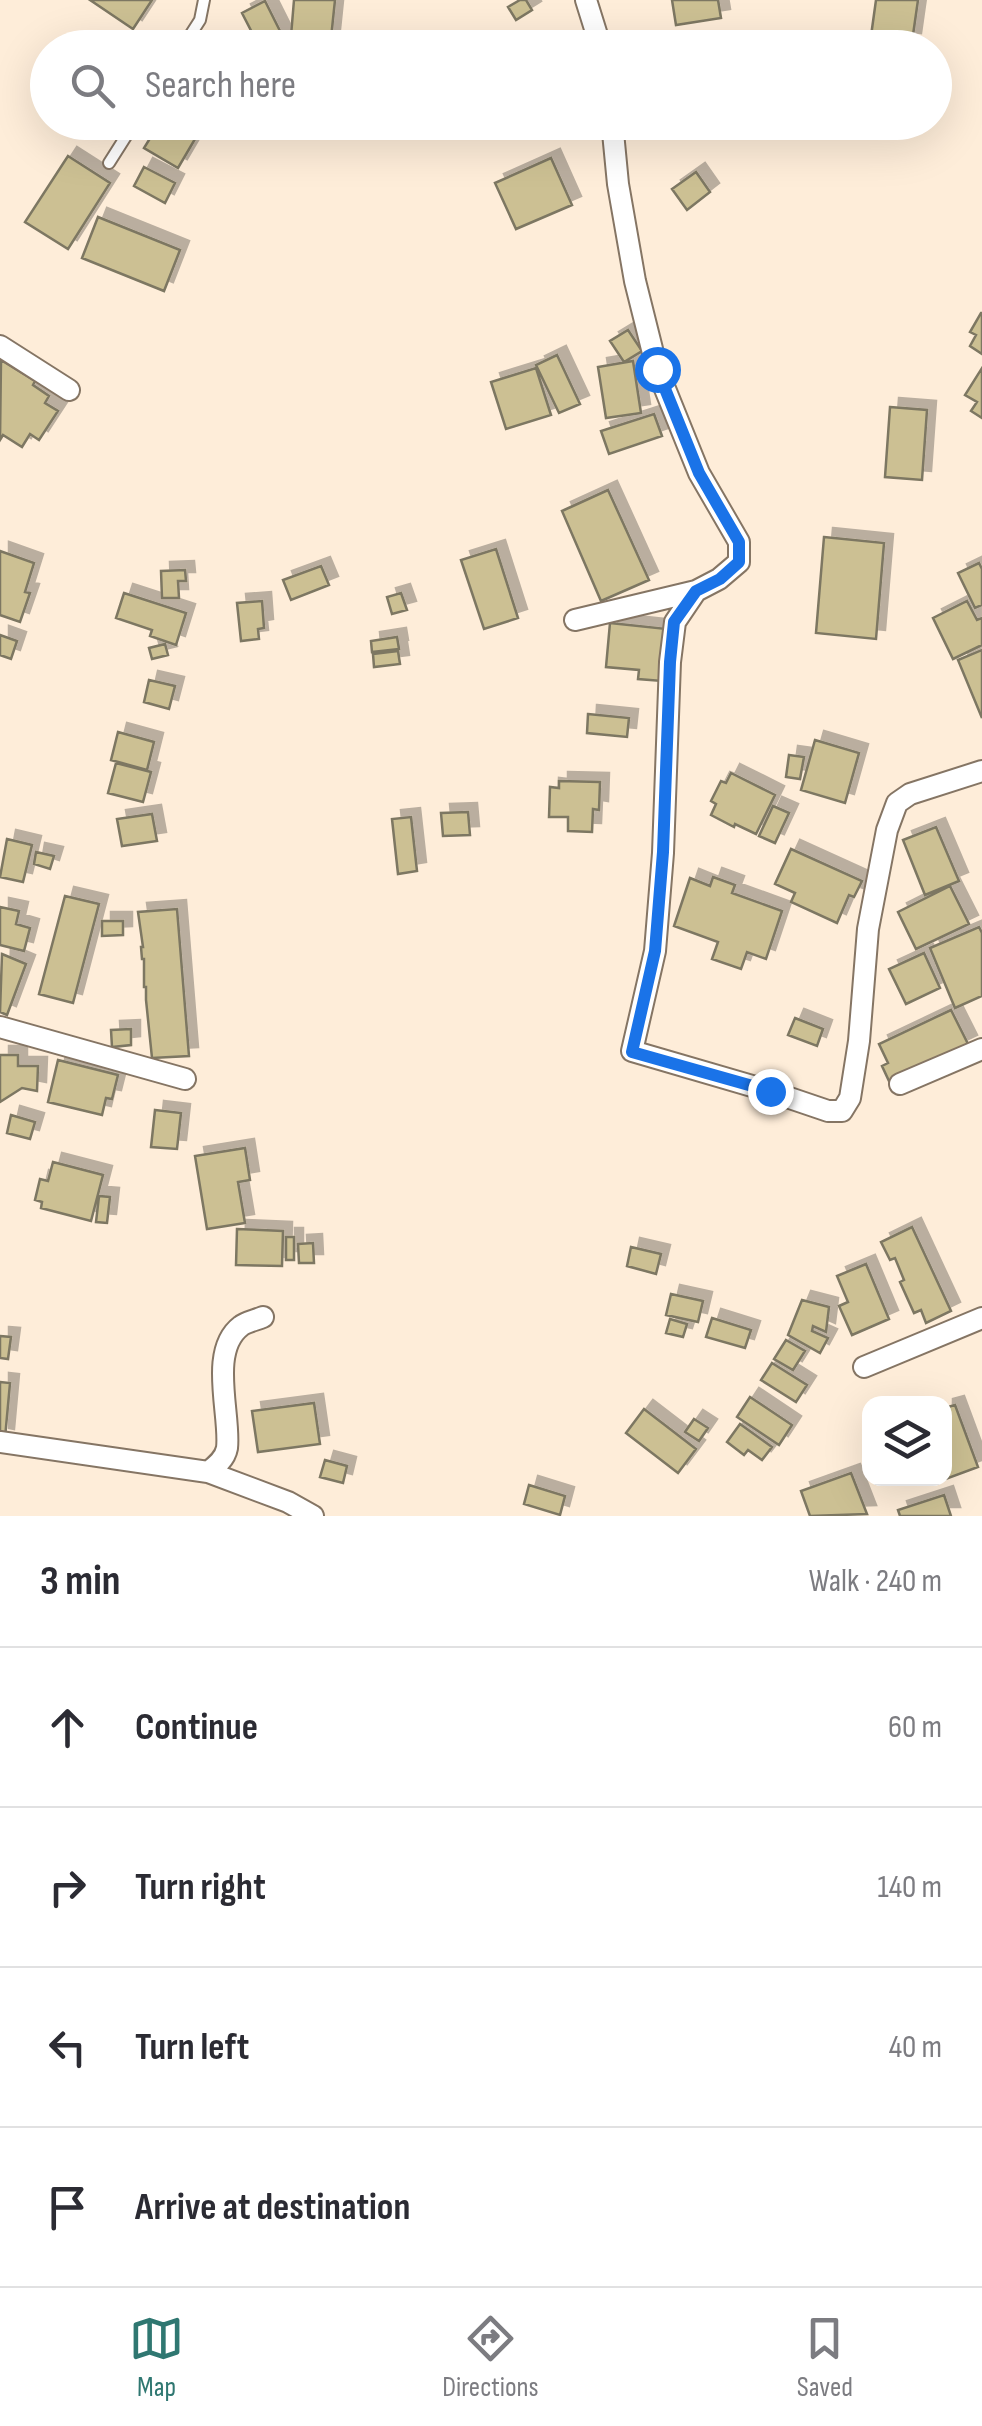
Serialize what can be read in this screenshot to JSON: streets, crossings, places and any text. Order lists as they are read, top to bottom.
{
  "page": {
    "search": "Search here",
    "heading": ["3 min", "Walk · 240 m"],
    "list": [
      ["Continue", "60 m"],
      ["Turn right", "140 m"],
      ["Turn left", "40 m"],
      "Arrive at destination"
    ],
    "nav": ["Map", "Directions", "Saved"]
  }
}
